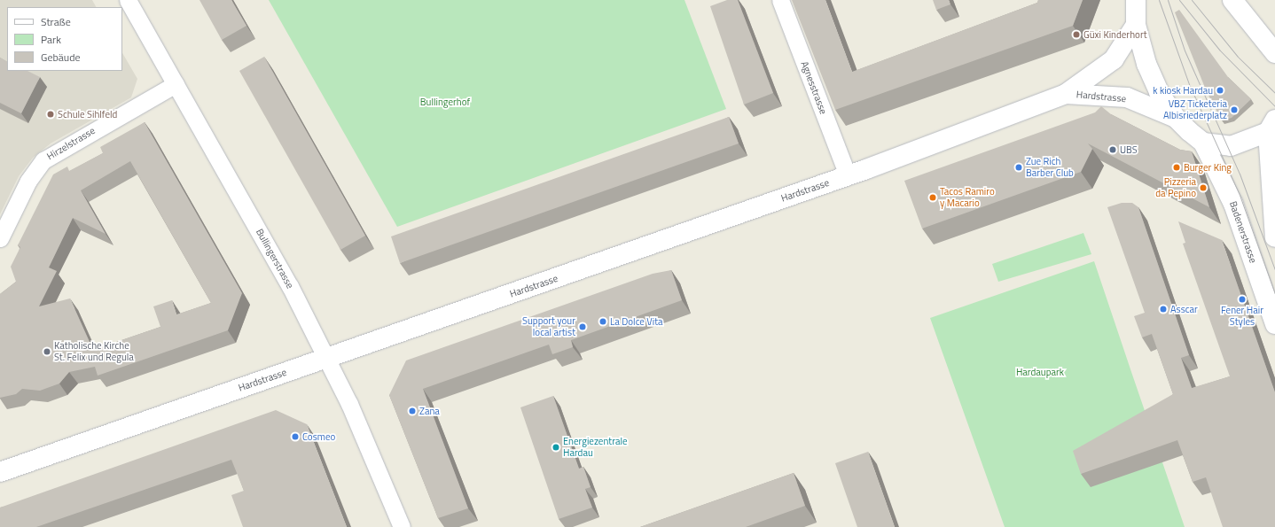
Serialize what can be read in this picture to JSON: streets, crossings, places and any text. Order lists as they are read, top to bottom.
{
  "streets": {
    "main road": ["Hardstrasse", "Badenerstrasse"],
    "street": ["Agnesstrasse", "Hirzelstrasse", "Bullingerstrasse"]
  },
  "crossings": [
    ["Agnesstrasse", "Hardstrasse"],
    ["Hardstrasse", "Bullingerstrasse"],
    ["Hirzelstrasse", "Bullingerstrasse"]
  ],
  "parks": ["Bullingerhof", "Hardaupark"],
  "places": [
    "Güxi Kinderhort",
    "k kiosk Hardau",
    "VBZ Ticketeria Albisriederplatz",
    "Schule Sihlfeld",
    "UBS",
    "Zue Rich Barber Club",
    "Burger King",
    "Pizzeria da Pepino",
    "Tacos Ramiro y Macario",
    "Fener Hair Styles",
    "Asscar",
    "La Dolce Vita",
    "Support your local artist",
    "Katholische Kirche St. Felix und Regula",
    "Zana",
    "Cosmeo",
    "Energiezentrale Hardau"
  ],
  "legend": ["Straße", "Park", "Gebäude"]
}
